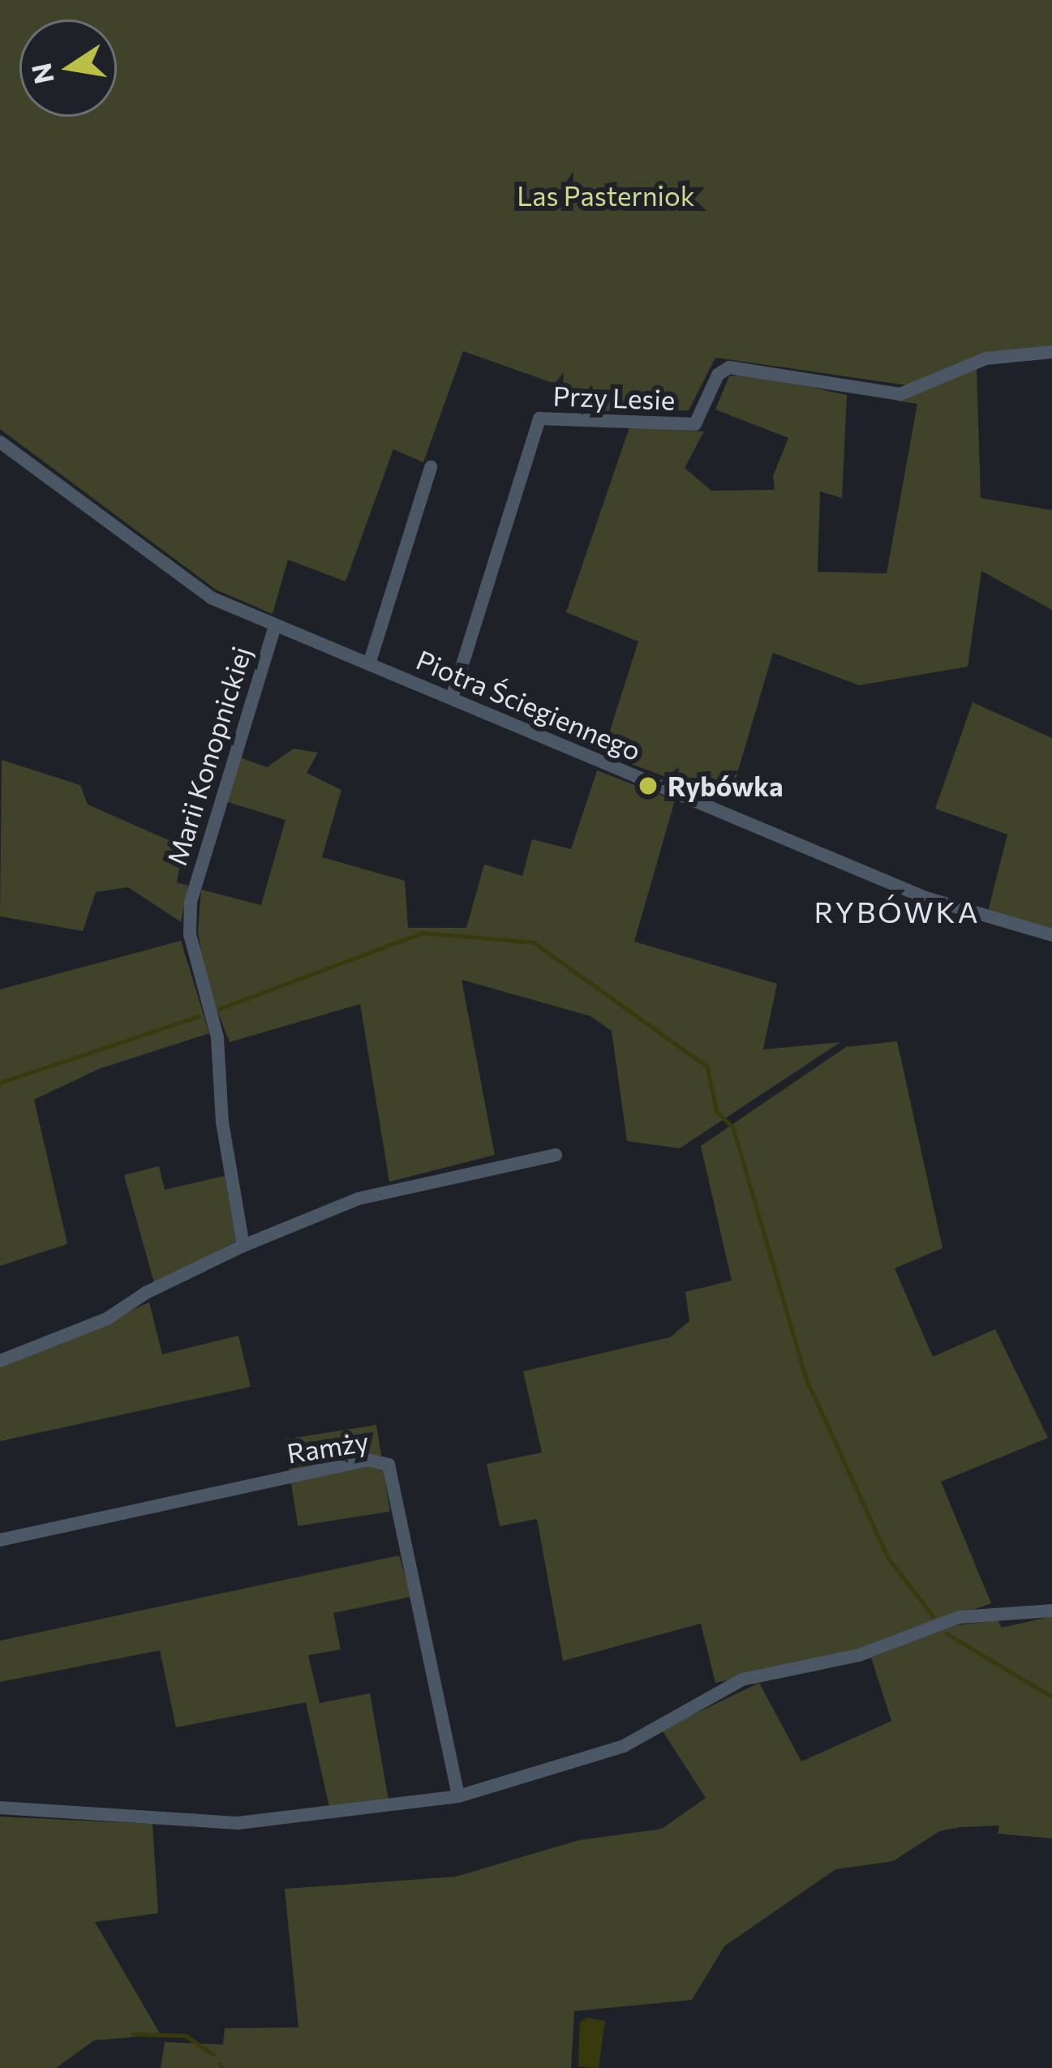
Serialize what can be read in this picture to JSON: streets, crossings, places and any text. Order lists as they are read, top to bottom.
{
  "streets": {
    "street": [
      "Przy Lesie",
      "Piotra Ściegiennego",
      "Marii Konopnickiej",
      "Ramży"
    ]
  },
  "crossings": [
    ["Przy Lesie", "Piotra Ściegiennego"],
    ["Piotra Ściegiennego", "Marii Konopnickiej"]
  ],
  "districts": ["RYBÓWKA"],
  "parks": ["Las Pasterniok"],
  "places": ["Rybówka"],
  "north": "left"
}
